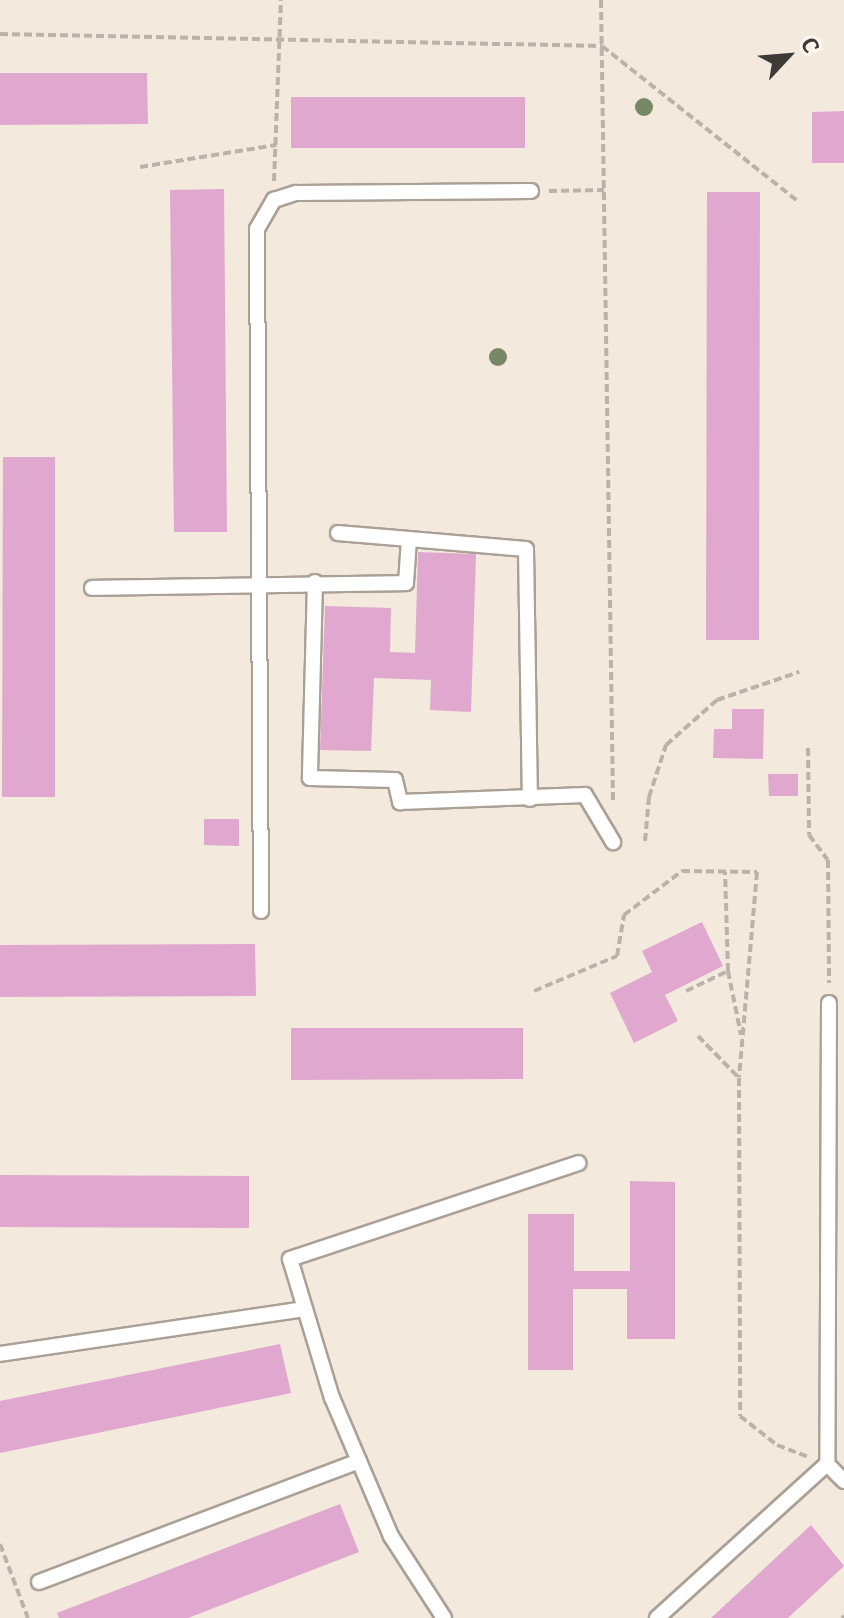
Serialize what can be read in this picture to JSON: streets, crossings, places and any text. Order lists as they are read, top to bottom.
{
  "north": "top right"
}
